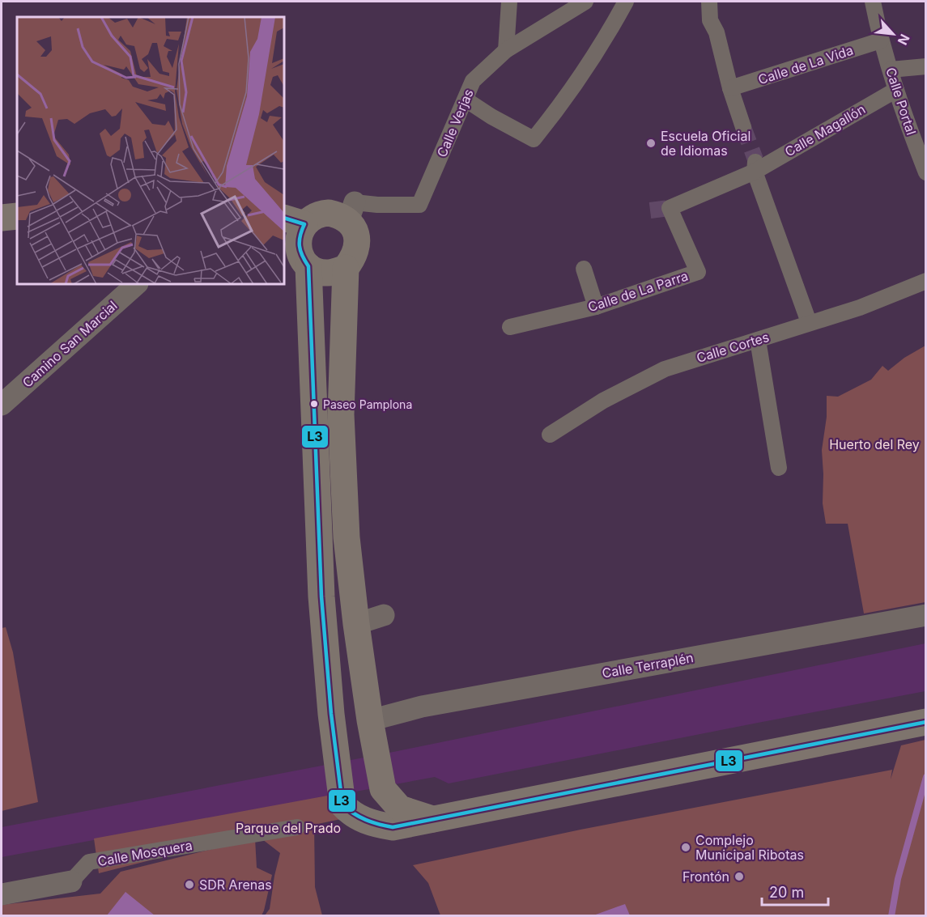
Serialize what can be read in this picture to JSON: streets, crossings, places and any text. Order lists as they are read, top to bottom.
{
  "streets": {
    "street": [
      "Calle de La Vida",
      "Calle Portal",
      "Calle Verjas",
      "Calle Magallón",
      "Calle de La Parra",
      "Camino San Marcial",
      "Calle Cortes",
      "Calle Terraplén",
      "Calle Mosquera"
    ]
  },
  "crossings": [
    ["Calle de La Vida", "Calle Portal"],
    ["Calle Portal", "Calle Magallón"],
    ["Calle Magallón", "Calle de La Parra"]
  ],
  "parks": ["Huerto del Rey", "Parque del Prado"],
  "places": [
    "Escuela Oficial de Idiomas",
    "Paseo Pamplona",
    "Complejo Municipal Ribotas",
    "Frontón",
    "SDR Arenas"
  ],
  "lines": ["transit line L3"],
  "scale_bar": "20 m",
  "north": "bottom right"
}
